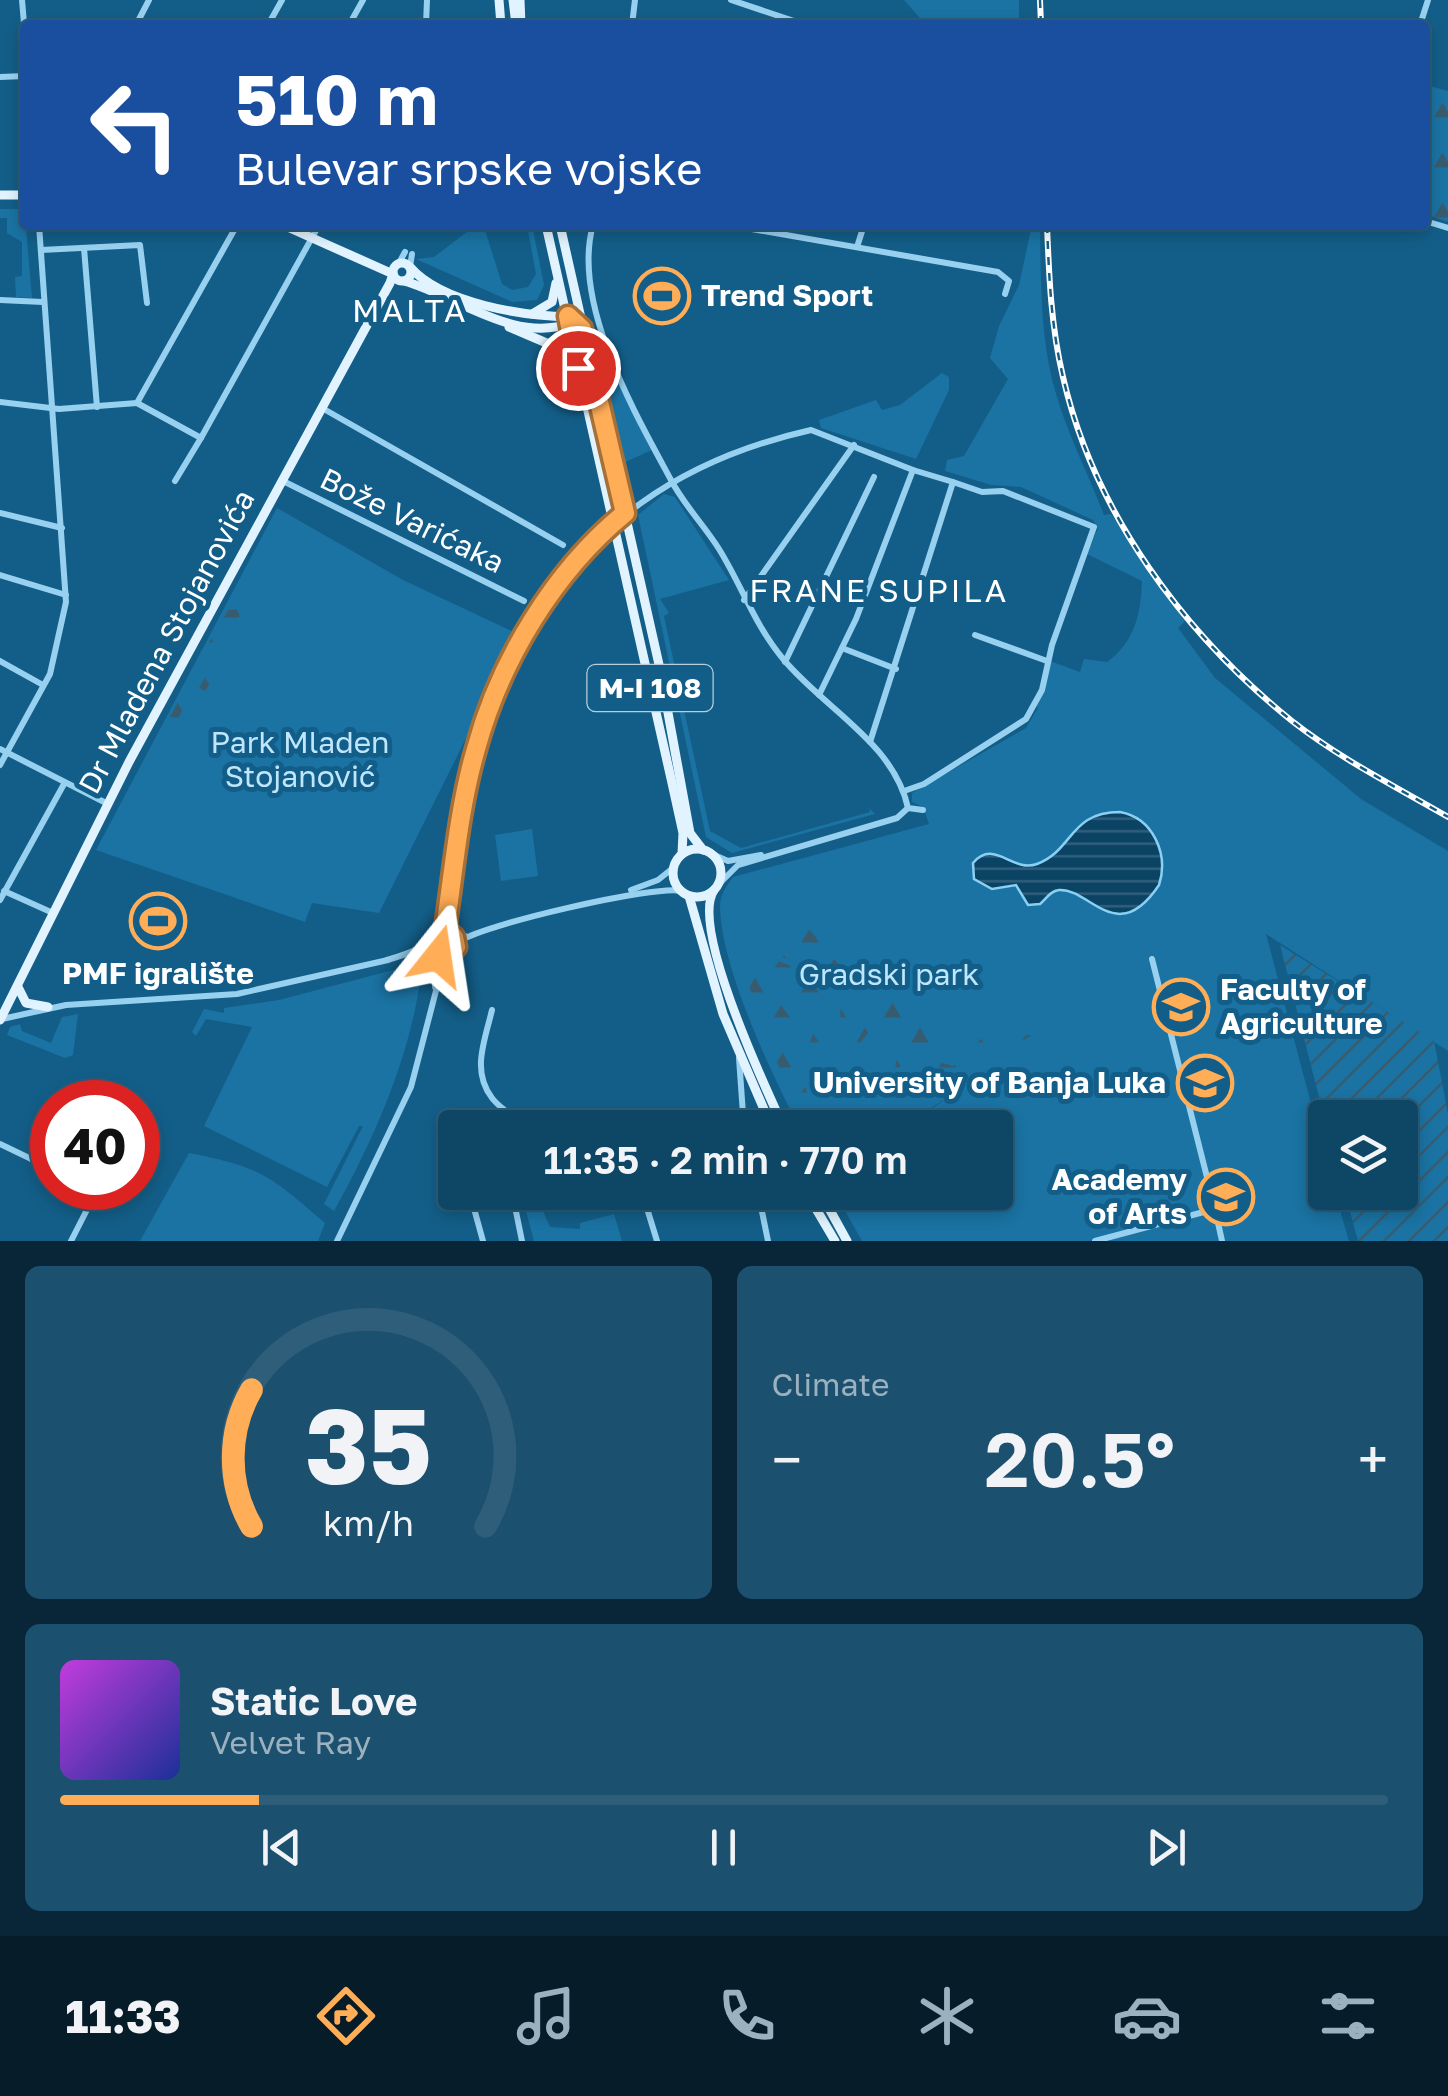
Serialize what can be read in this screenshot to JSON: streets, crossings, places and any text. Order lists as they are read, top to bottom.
{
  "streets": {
    "main road": ["Dr Mladena Stojanovića", "M-I 108"],
    "street": ["Bože Varićaka"]
  },
  "crossings": [
    ["Bože Varićaka", "Dr Mladena Stojanovića"]
  ],
  "districts": ["MALTA", "FRANE SUPILA"],
  "parks": ["Park Mladen Stojanović", "Gradski park"],
  "places": {
    "sports": ["Trend Sport", "PMF igralište"],
    "school or university": ["Faculty of Agriculture", "University of Banja Luka", "Academy of Arts"]
  },
  "page": {
    "turn": ["510 m", "Bulevar srpske vojske"],
    "limit": "40",
    "trip": "11:35 · 2 min · 770 m",
    "tile": "Climate",
    "heat": ["−", "20.5°", "+"],
    "song": ["Static Love", "Velvet Ray"],
    "tabs": "11:33",
    "gauge": ["35", "km/h"]
  }
}
